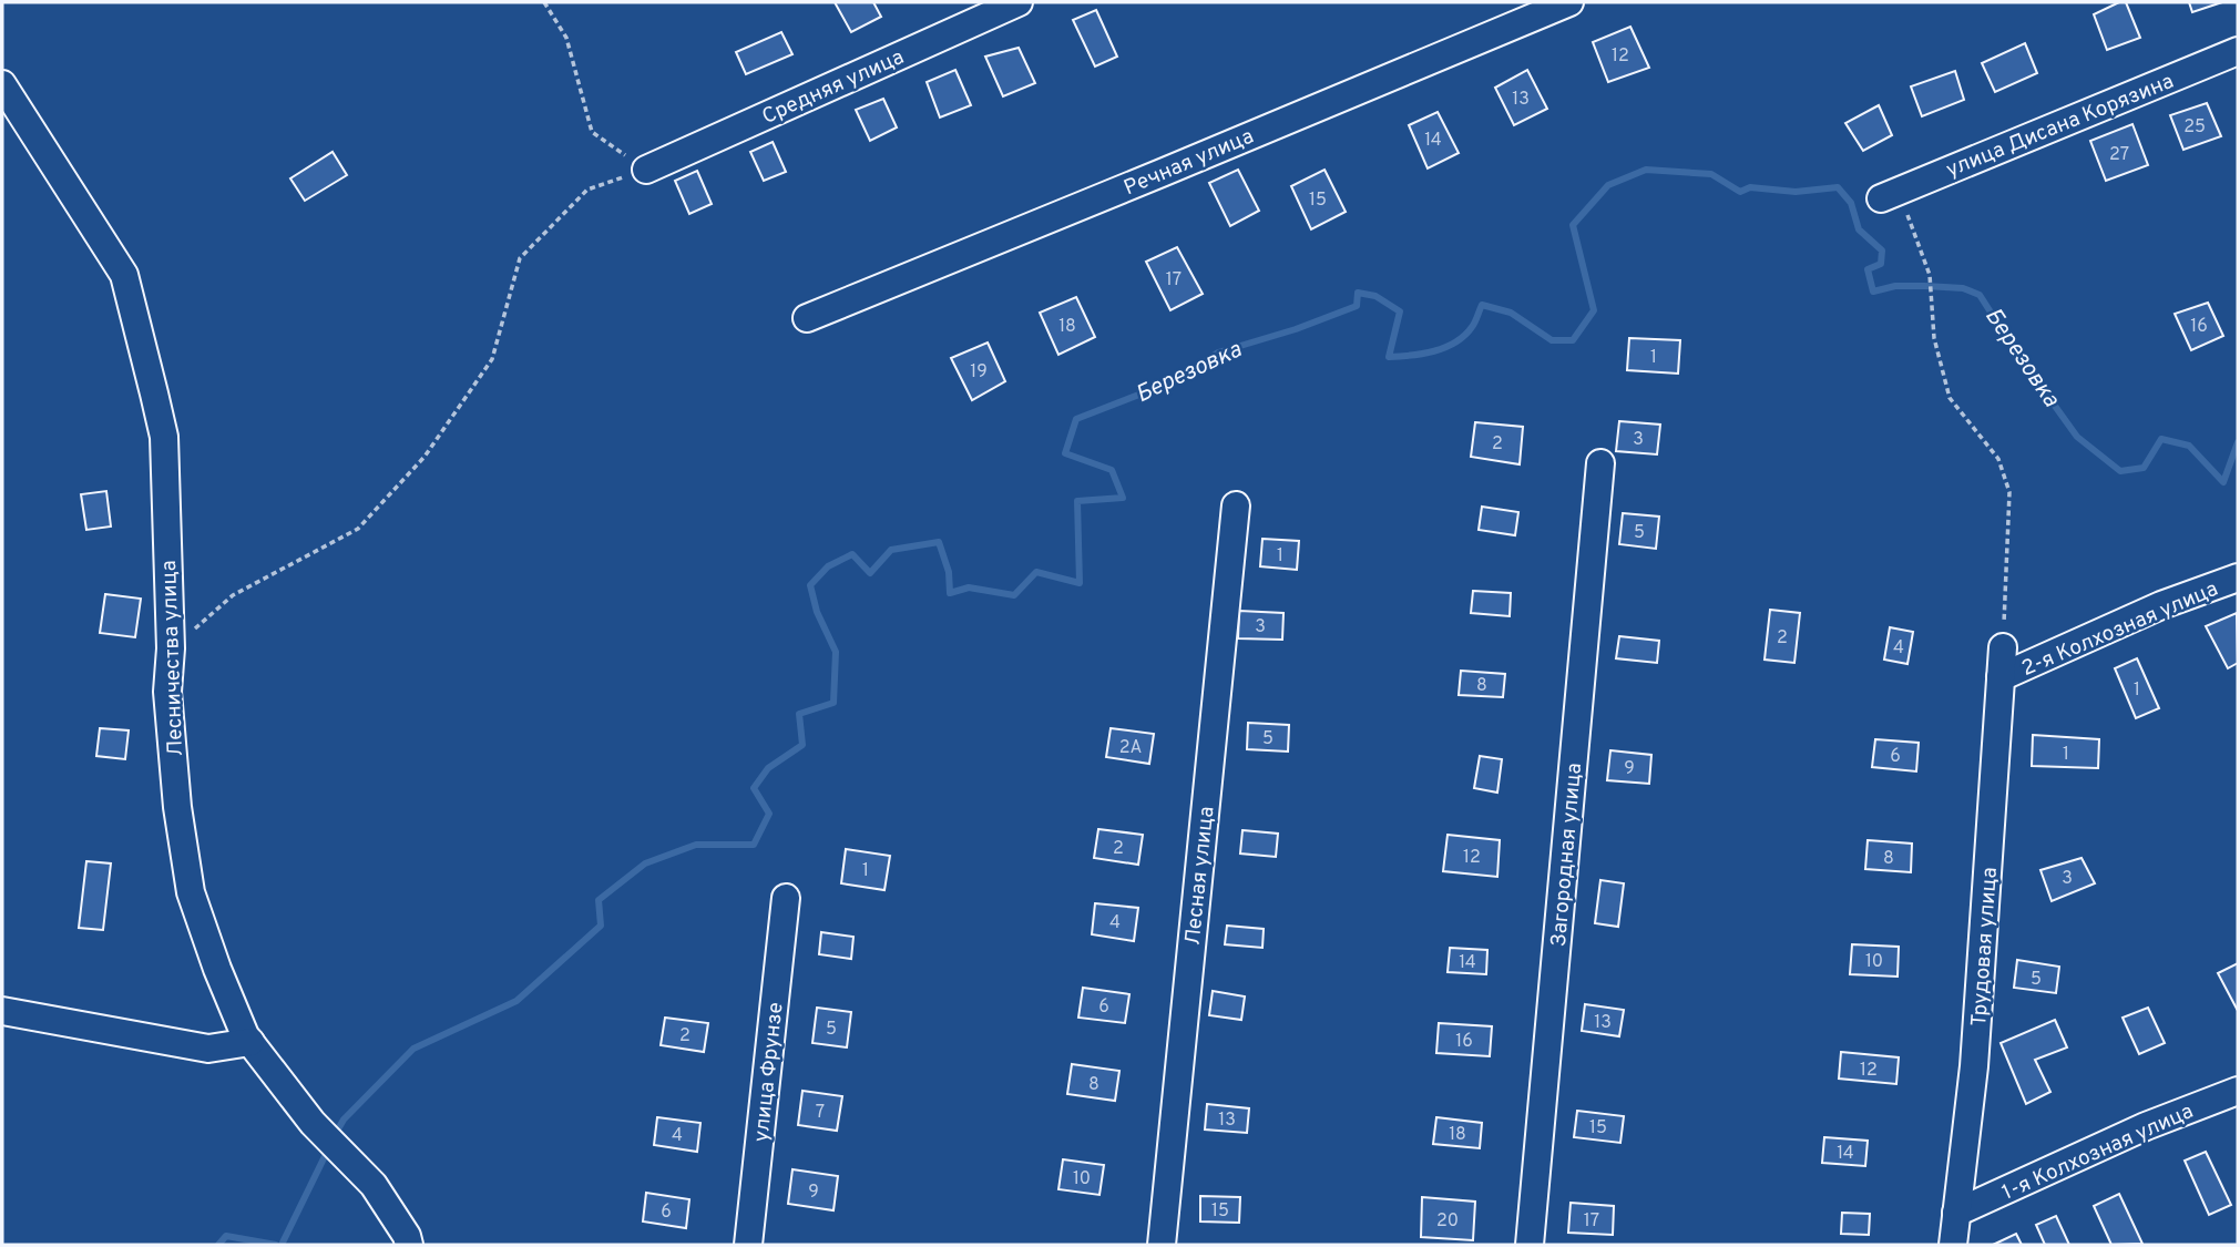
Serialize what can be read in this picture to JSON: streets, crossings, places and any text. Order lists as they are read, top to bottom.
{
  "streets": {
    "street": [
      "Средняя улица",
      "улица Дисана Корязина",
      "Речная улица",
      "2-я Колхозная улица",
      "Лесничества улица",
      "Загородная улица",
      "Лесная улица",
      "Трудовая улица",
      "улица Фрунзе",
      "1-я Колхозная улица"
    ]
  },
  "crossings": [
    ["2-я Колхозная улица", "Трудовая улица"],
    ["Трудовая улица", "1-я Колхозная улица"]
  ],
  "water": ["Березовка"],
  "house_numbers": [
    "12",
    "13",
    "25",
    "14",
    "27",
    "15",
    "17",
    "18",
    "16",
    "1",
    "19",
    "3",
    "2",
    "5",
    "1",
    "3",
    "2",
    "4",
    "8",
    "1",
    "5",
    "2А",
    "1",
    "6",
    "9",
    "2",
    "12",
    "8",
    "1",
    "3",
    "4",
    "10",
    "14",
    "5",
    "6",
    "13",
    "5",
    "2",
    "16",
    "12",
    "8",
    "7",
    "13",
    "15",
    "18",
    "4",
    "14",
    "10",
    "9",
    "15",
    "6",
    "20",
    "17"
  ]
}
